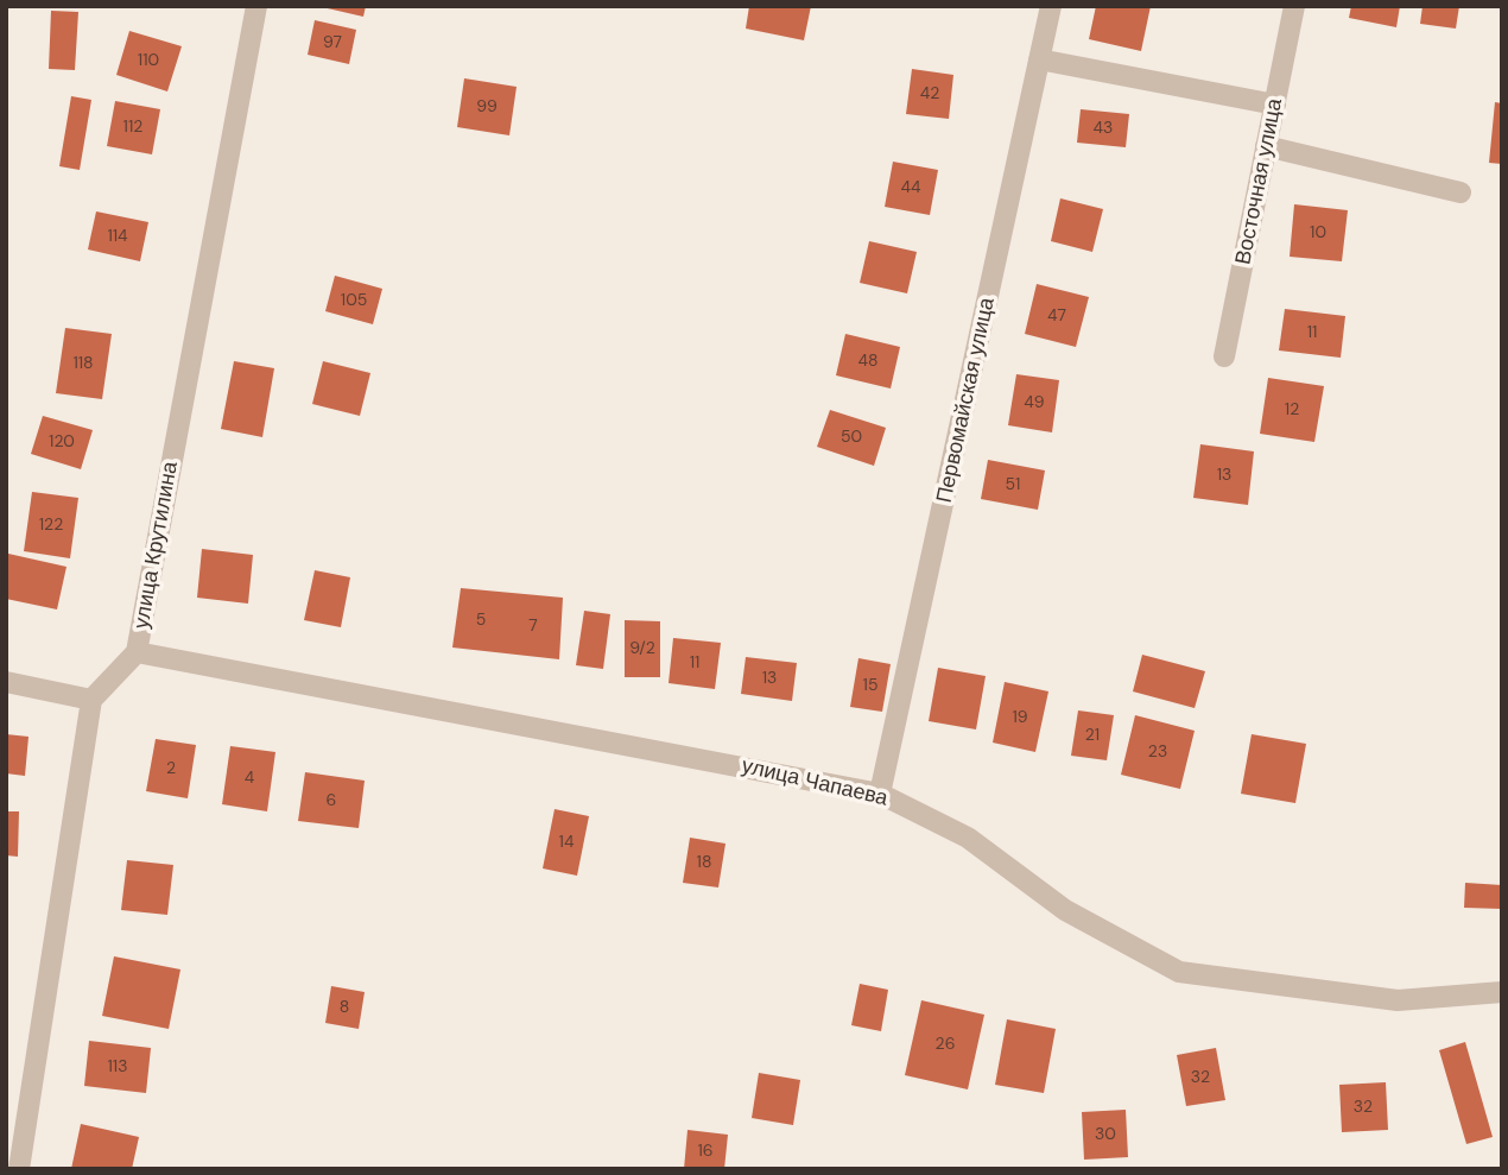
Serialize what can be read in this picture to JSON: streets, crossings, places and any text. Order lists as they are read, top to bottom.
{
  "streets": {
    "street": [
      "Восточная улица",
      "Первомайская улица",
      "улица Крутилина",
      "улица Чапаева"
    ]
  },
  "crossings": [
    ["Первомайская улица", "улица Чапаева"],
    ["улица Крутилина", "улица Чапаева"]
  ],
  "house_numbers": [
    "97",
    "110",
    "42",
    "99",
    "112",
    "43",
    "44",
    "10",
    "114",
    "105",
    "47",
    "11",
    "48",
    "118",
    "49",
    "12",
    "50",
    "120",
    "13",
    "51",
    "122",
    "5",
    "7",
    "9/2",
    "11",
    "13",
    "15",
    "19",
    "21",
    "23",
    "2",
    "4",
    "6",
    "14",
    "18",
    "8",
    "26",
    "113",
    "32",
    "32",
    "30",
    "16"
  ]
}
